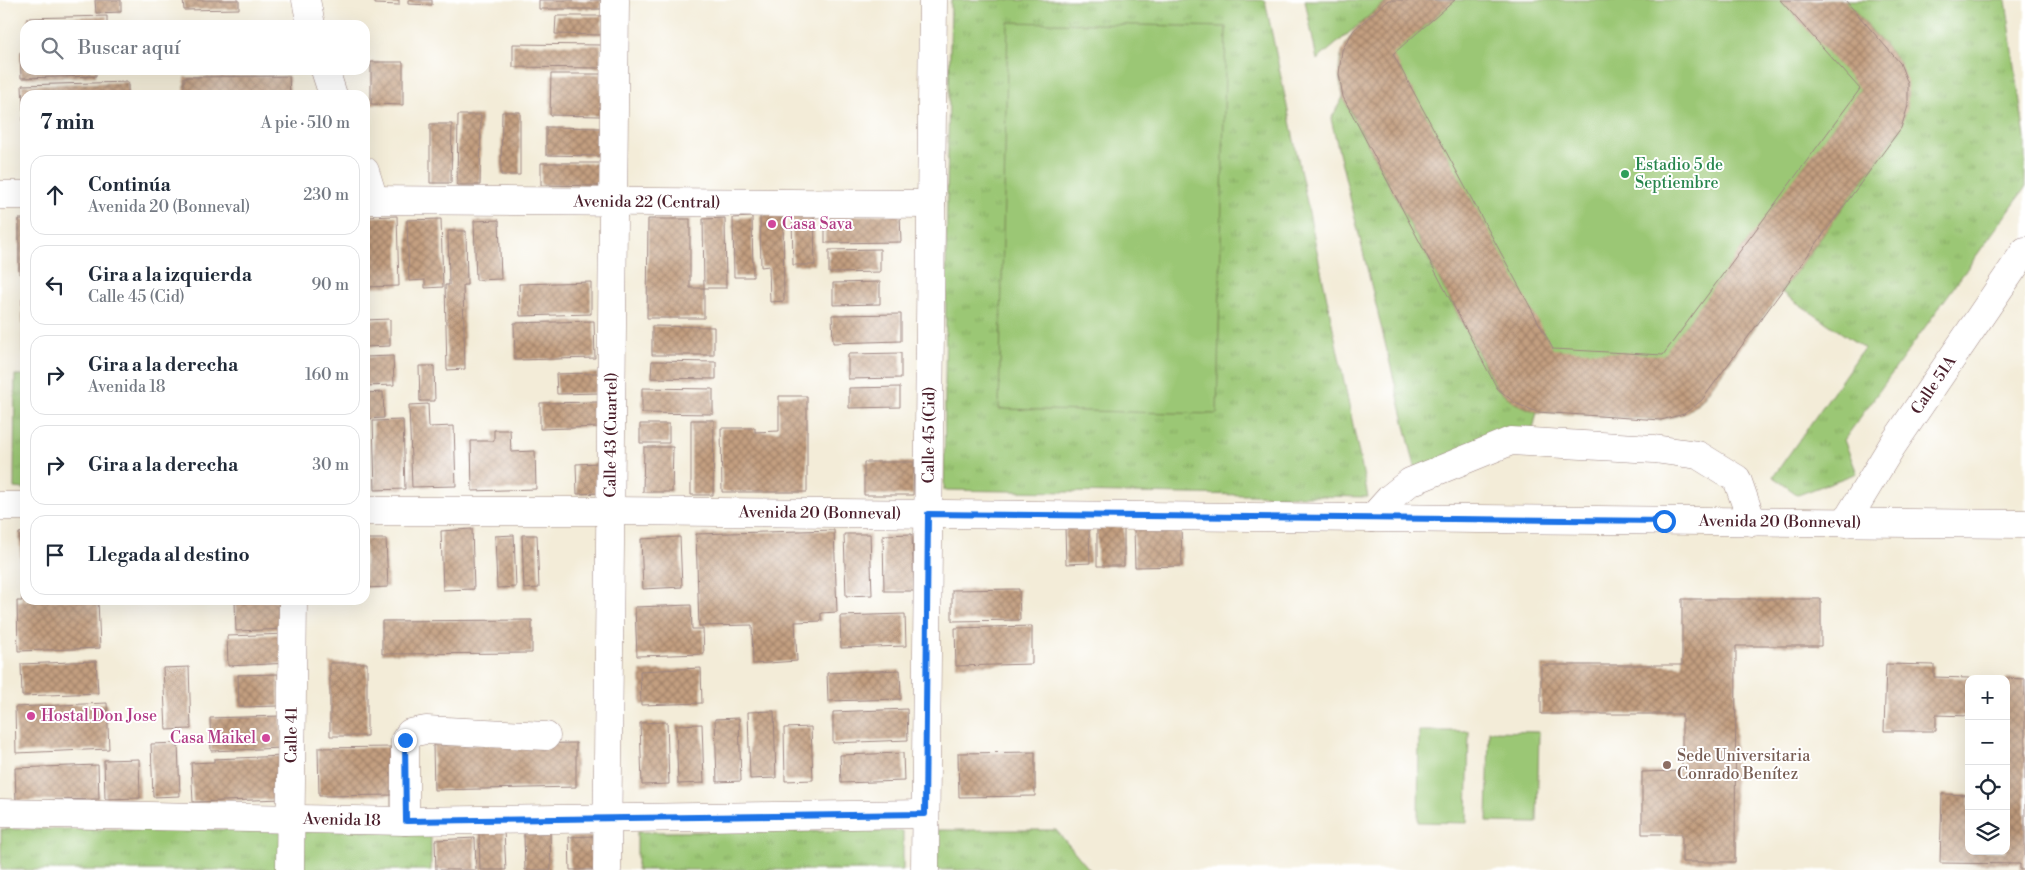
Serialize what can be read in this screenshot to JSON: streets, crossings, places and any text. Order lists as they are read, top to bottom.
{
  "streets": {
    "street": [
      "Avenida 22 (Central)",
      "Calle 51A",
      "Calle 43 (Cuartel)",
      "Calle 45 (Cid)",
      "Avenida 20 (Bonneval)",
      "Calle 41",
      "Avenida 18"
    ]
  },
  "crossings": [
    ["Avenida 22 (Central)", "Calle 43 (Cuartel)"],
    ["Avenida 22 (Central)", "Calle 45 (Cid)"],
    ["Calle 51A", "Avenida 20 (Bonneval)"],
    ["Calle 43 (Cuartel)", "Avenida 20 (Bonneval)"],
    ["Calle 43 (Cuartel)", "Avenida 18"],
    ["Calle 45 (Cid)", "Avenida 20 (Bonneval)"],
    ["Calle 45 (Cid)", "Avenida 18"],
    ["Calle 41", "Avenida 18"]
  ],
  "places": [
    "Estadio 5 de Septiembre",
    "Casa Sava",
    "Hostal Don Jose",
    "Casa Maikel",
    "Sede Universitaria Conrado Benítez"
  ],
  "page": {
    "search": "Buscar aquí",
    "heading": ["7 min", "A pie · 510 m"],
    "list": [
      ["Continúa", "Avenida 20 (Bonneval)", "230 m"],
      ["Gira a la izquierda", "Calle 45 (Cid)", "90 m"],
      ["Gira a la derecha", "Avenida 18", "160 m"],
      ["Gira a la derecha", "30 m"],
      "Llegada al destino"
    ],
    "map_buttons": ["+", "−"]
  }
}
